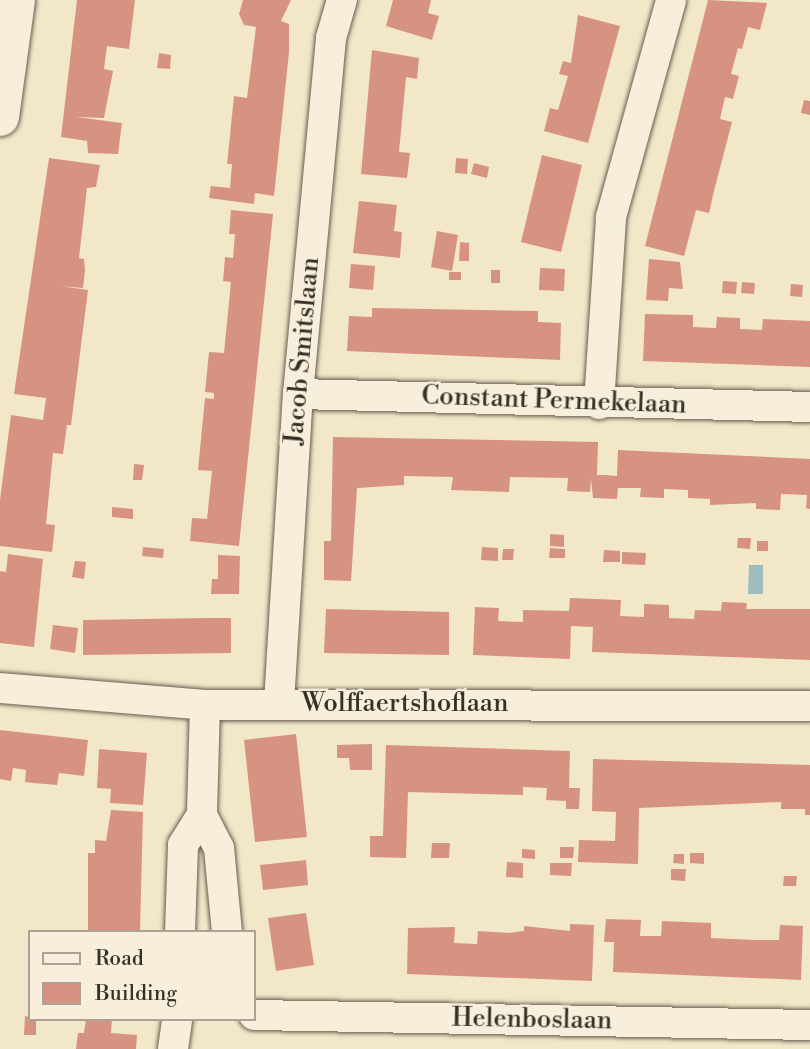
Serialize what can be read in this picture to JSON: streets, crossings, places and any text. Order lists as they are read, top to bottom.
{
  "streets": {
    "street": [
      "Jacob Smitslaan",
      "Constant Permekelaan",
      "Wolffaertshoflaan",
      "Helenboslaan"
    ]
  },
  "crossings": [
    ["Jacob Smitslaan", "Constant Permekelaan"],
    ["Jacob Smitslaan", "Wolffaertshoflaan"]
  ],
  "legend": ["Road", "Building"]
}
